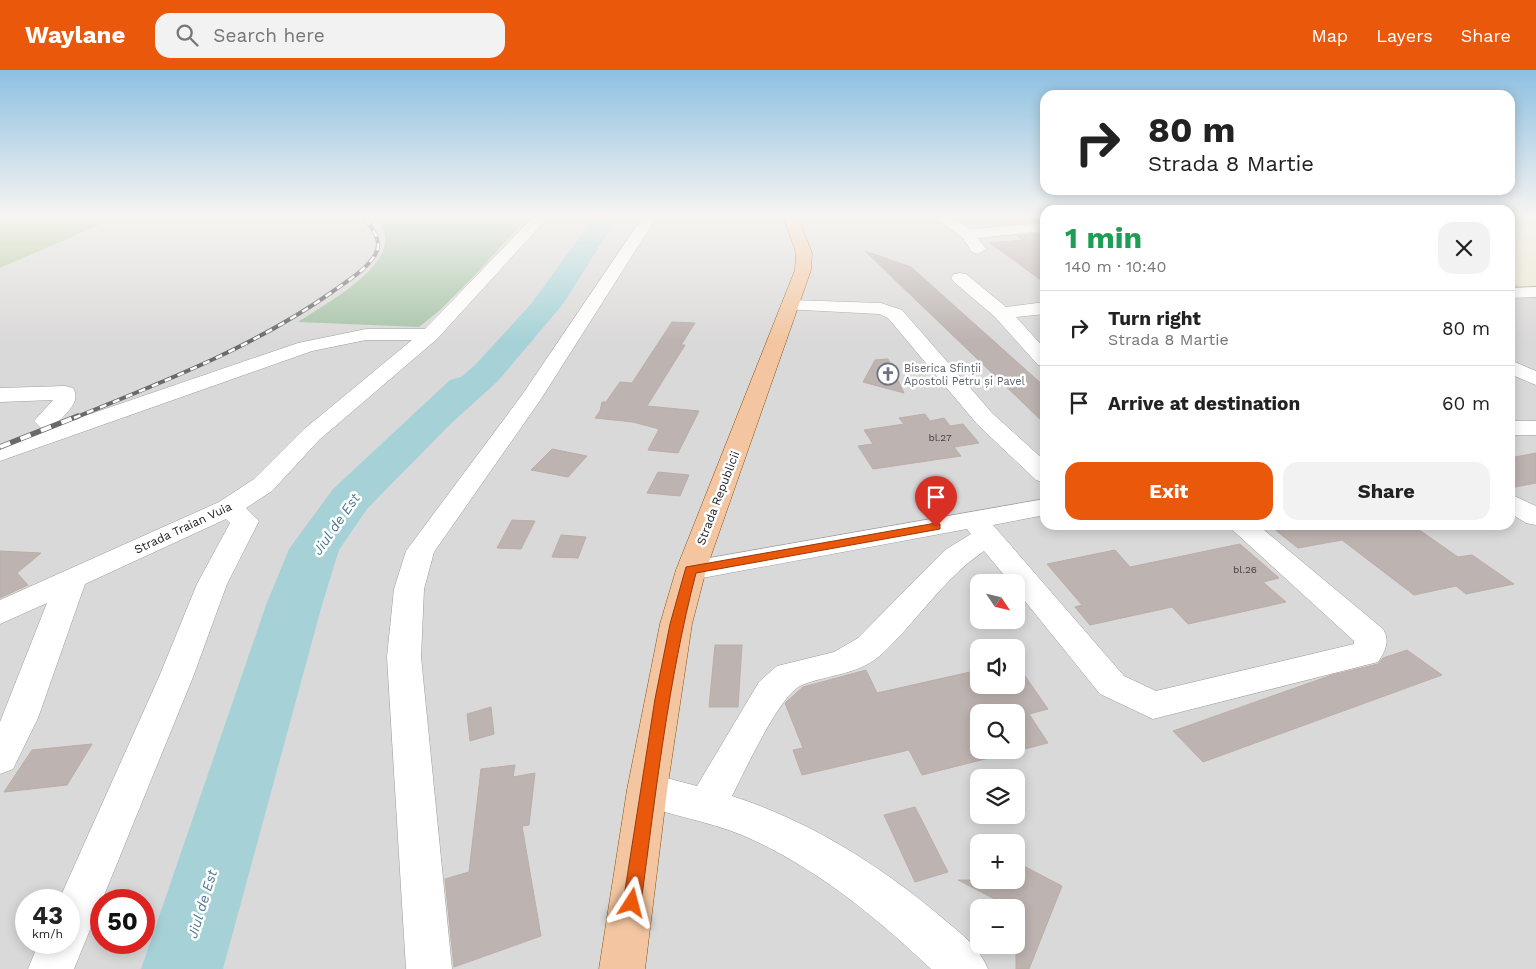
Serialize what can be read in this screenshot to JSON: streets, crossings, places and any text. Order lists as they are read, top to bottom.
{
  "streets": {
    "main road": ["Strada Republicii"],
    "street": ["Strada Traian Vuia"]
  },
  "water": ["Jiul de Est"],
  "places": {
    "church": ["Biserica Sfinții Apostoli Petru și Pavel"]
  },
  "house_numbers": ["bl.27", "bl.26"],
  "north": "bottom right",
  "page": {
    "header": "Waylane",
    "search": "Search here",
    "nav": ["Map", "Layers", "Share"],
    "turn": ["80 m", "Strada 8 Martie"],
    "heading": ["1 min", "140 m · 10:40"],
    "list": [
      {
        "name": "Turn right",
        "note": "Strada 8 Martie",
        "value": "80 m"
      },
      {
        "name": "Arrive at destination",
        "value": "60 m"
      }
    ],
    "buttons": ["Exit", "Share"],
    "map_buttons": ["+", "−"],
    "speed": "43 km/h",
    "limit": "50"
  }
}
